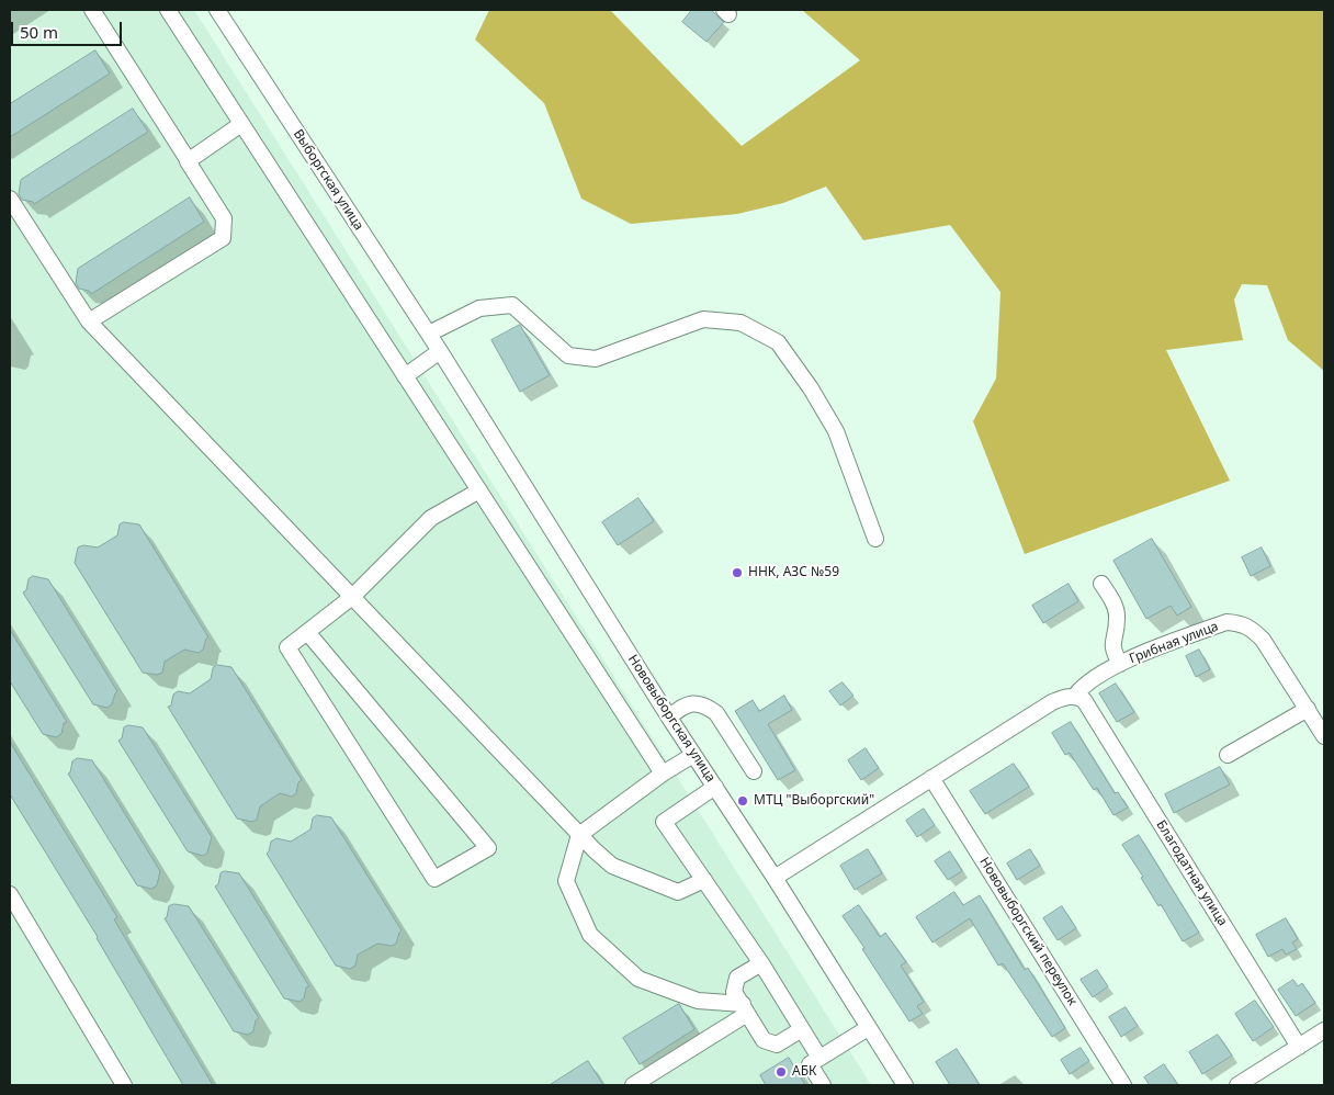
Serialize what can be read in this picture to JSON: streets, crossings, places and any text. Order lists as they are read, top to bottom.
{
  "streets": {
    "street": [
      "Выборгская улица",
      "Грибная улица",
      "Нововыборгская улица",
      "Благодатная улица",
      "Нововыборгский переулок"
    ]
  },
  "crossings": [
    ["Выборгская улица", "Нововыборгская улица"],
    ["Грибная улица", "Благодатная улица"]
  ],
  "places": ["ННК, АЗС №59", "МТЦ \"Выборгский\"", "АБК"],
  "scale_bar": "50 m"
}
